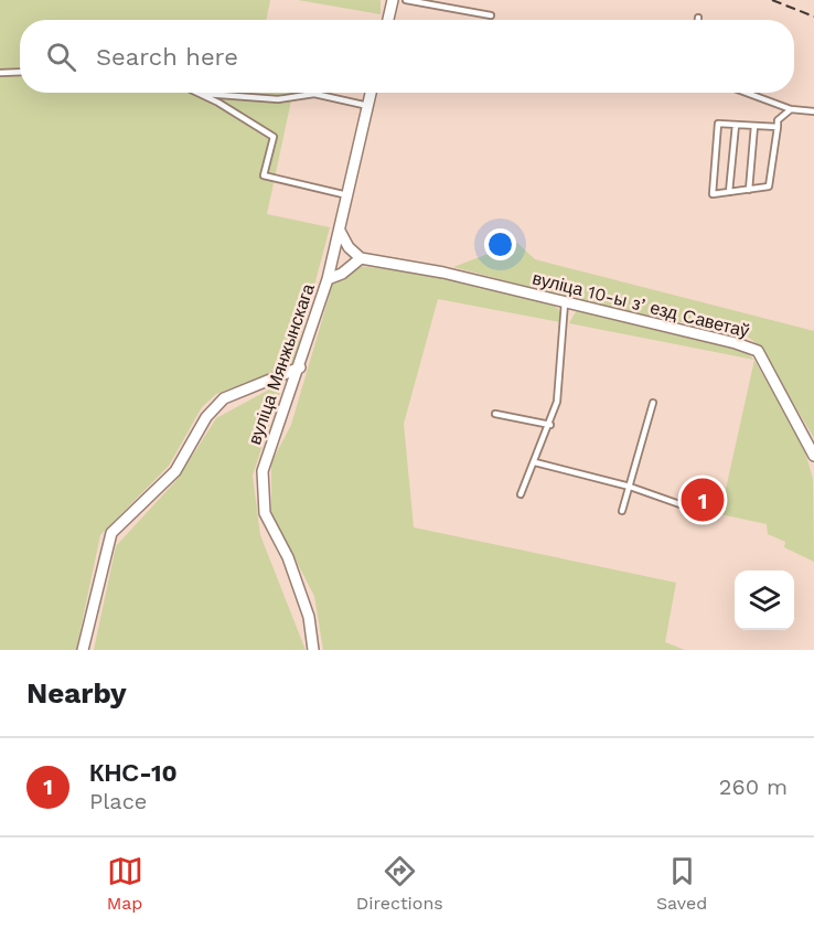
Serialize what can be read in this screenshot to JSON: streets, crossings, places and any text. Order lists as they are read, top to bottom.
{
  "streets": {
    "street": ["вуліца 10-ы зʼезд Саветаў", "вуліца Мянжынскага"]
  },
  "page": {
    "search": "Search here",
    "pins": "1",
    "heading": "Nearby",
    "list": [
      {
        "mark": "1",
        "name": "КНС-10",
        "note": "Place",
        "value": "260 m"
      }
    ],
    "nav": ["Map", "Directions", "Saved"]
  }
}
